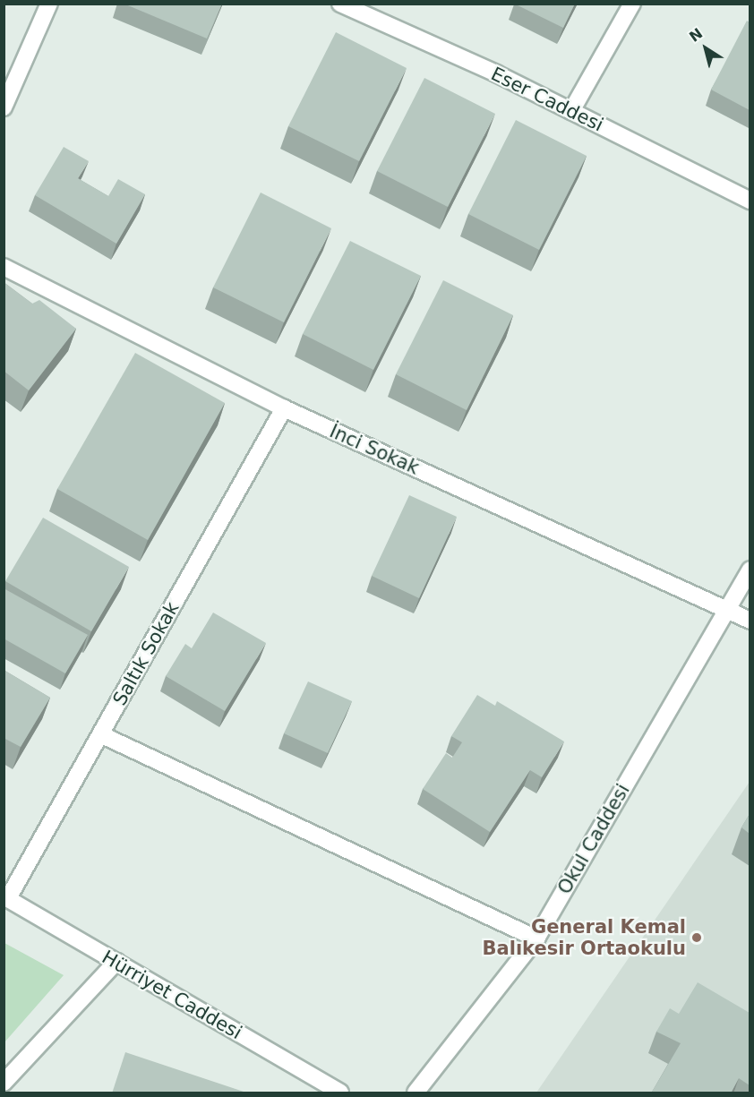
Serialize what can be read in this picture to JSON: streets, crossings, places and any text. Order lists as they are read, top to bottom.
{
  "streets": {
    "street": [
      "Eser Caddesi",
      "İnci Sokak",
      "Saltık Sokak",
      "Okul Caddesi",
      "Hürriyet Caddesi"
    ]
  },
  "crossings": [
    ["İnci Sokak", "Saltık Sokak"],
    ["İnci Sokak", "Okul Caddesi"],
    ["Saltık Sokak", "Hürriyet Caddesi"]
  ],
  "places": ["General Kemal Balıkesir Ortaokulu"],
  "north": "top left"
}
